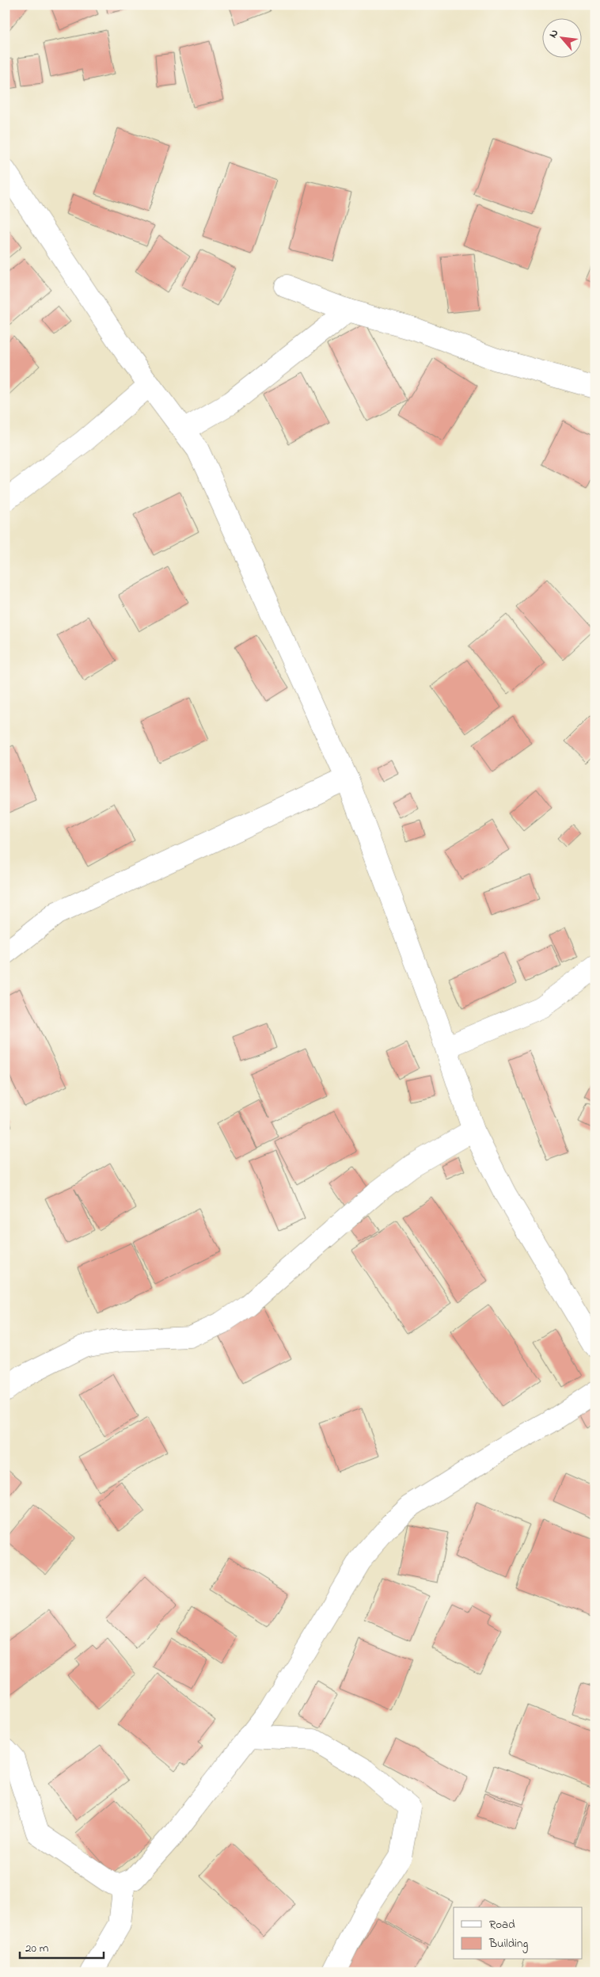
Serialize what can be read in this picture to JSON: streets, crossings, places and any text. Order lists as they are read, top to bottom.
{
  "legend": ["Road", "Building"],
  "scale_bar": "20 m",
  "north": "top left"
}
